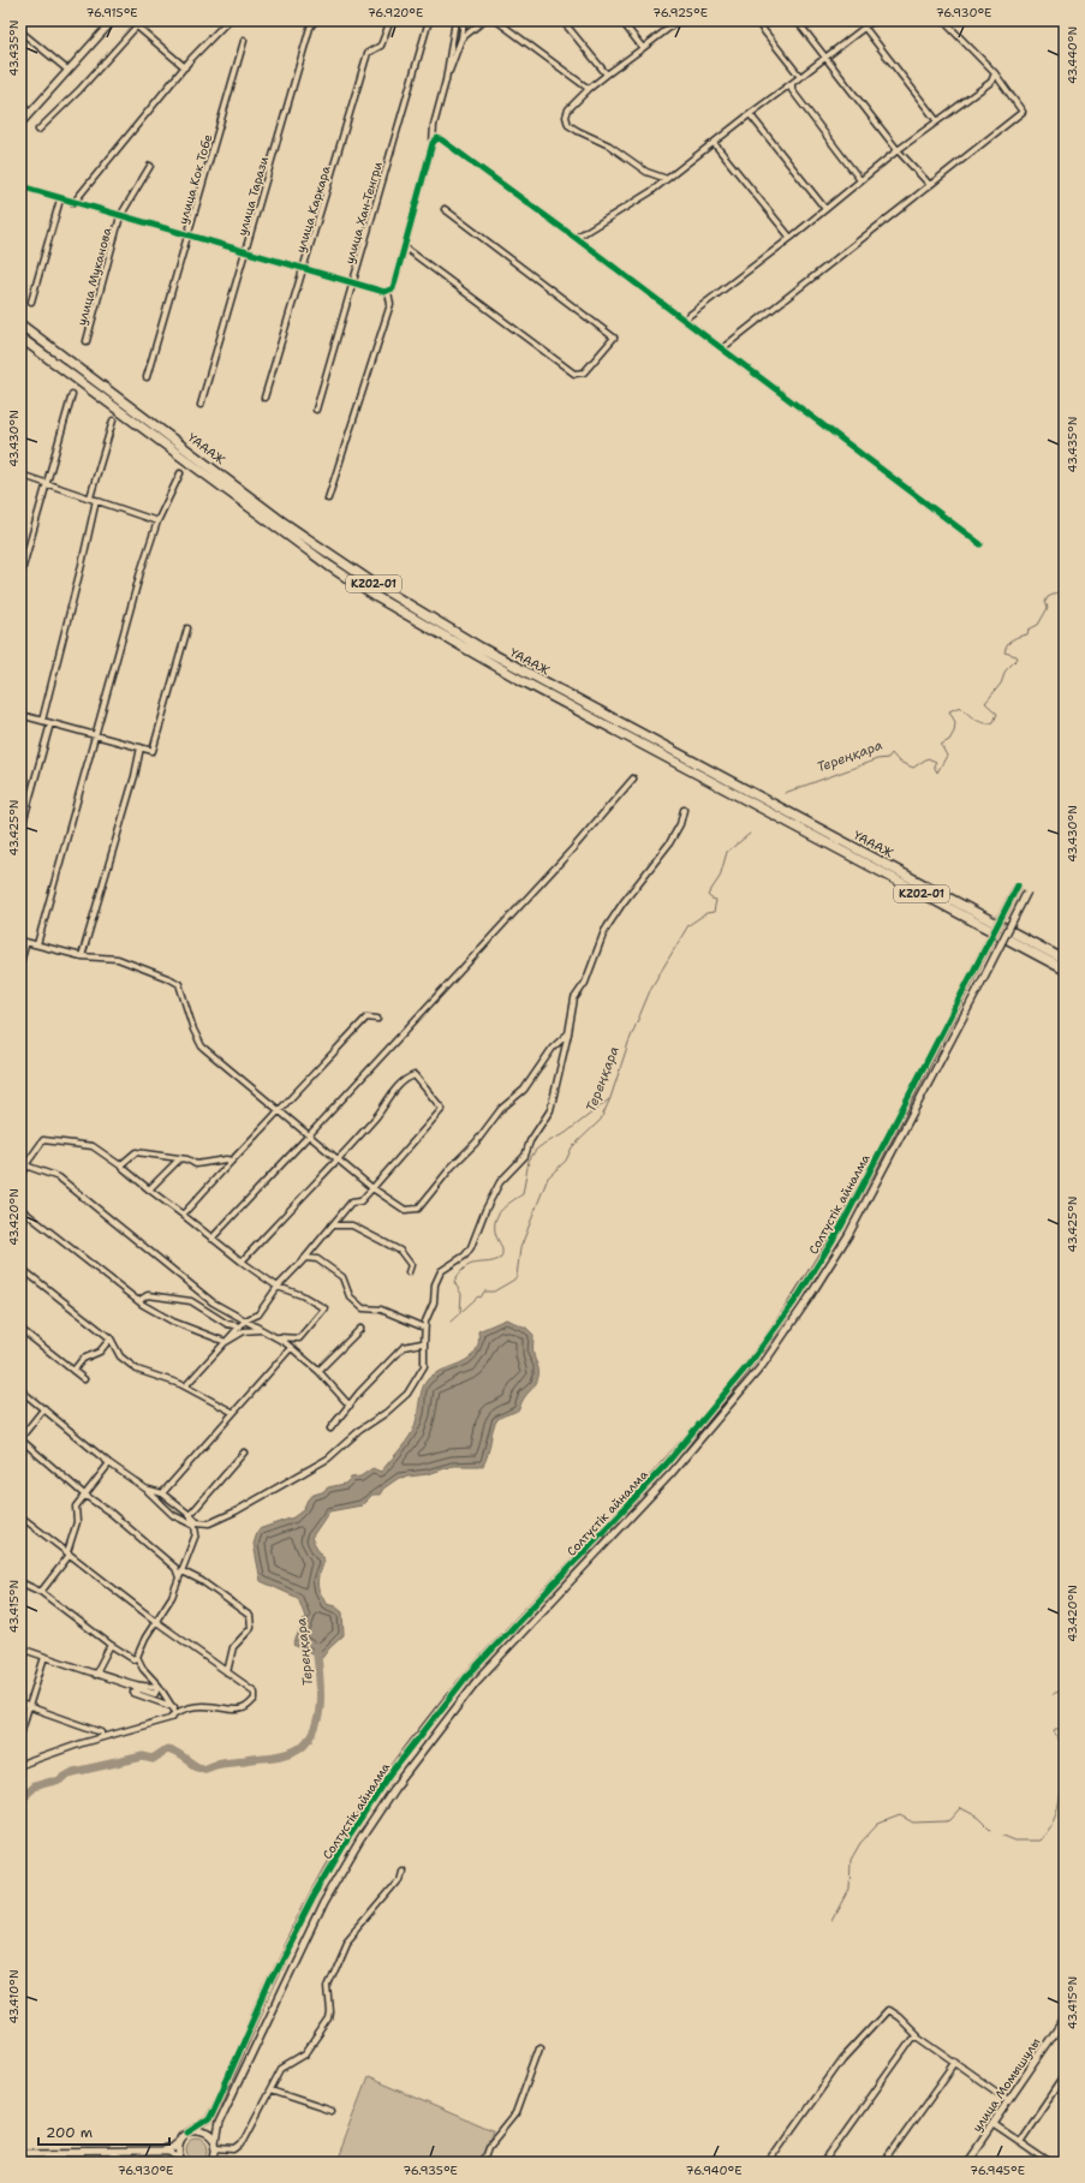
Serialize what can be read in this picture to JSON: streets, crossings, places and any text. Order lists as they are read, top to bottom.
{
  "streets": {
    "highway": ["ҮАААЖ", "KZ02-01"],
    "street": [
      "улица Кок Тобе",
      "улица Тарази",
      "улица Каркара",
      "улица Хан-Тенгри",
      "улица Муканова",
      "Солтүстік айналма",
      "улица Момышулы"
    ]
  },
  "water": ["Тереңқара"],
  "scale_bar": "200 m",
  "coordinates": [
    "76.915°E",
    "76.920°E",
    "76.925°E",
    "76.930°E",
    "43.435°N",
    "43.440°N",
    "43.430°N",
    "43.425°N",
    "43.420°N",
    "43.415°N",
    "43.410°N",
    "76.935°E",
    "76.940°E",
    "76.945°E"
  ]
}
